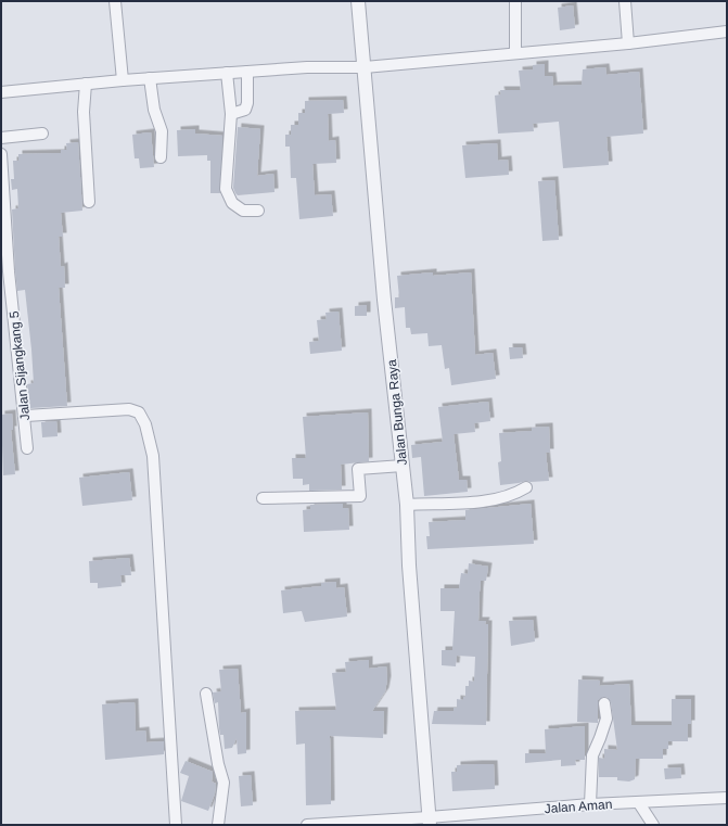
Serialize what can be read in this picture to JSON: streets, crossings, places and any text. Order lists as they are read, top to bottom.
{
  "streets": {
    "street": ["Jalan Sijangkang 5", "Jalan Bunga Raya", "Jalan Aman"]
  },
  "crossings": [
    ["Jalan Bunga Raya", "Jalan Aman"]
  ]
}
